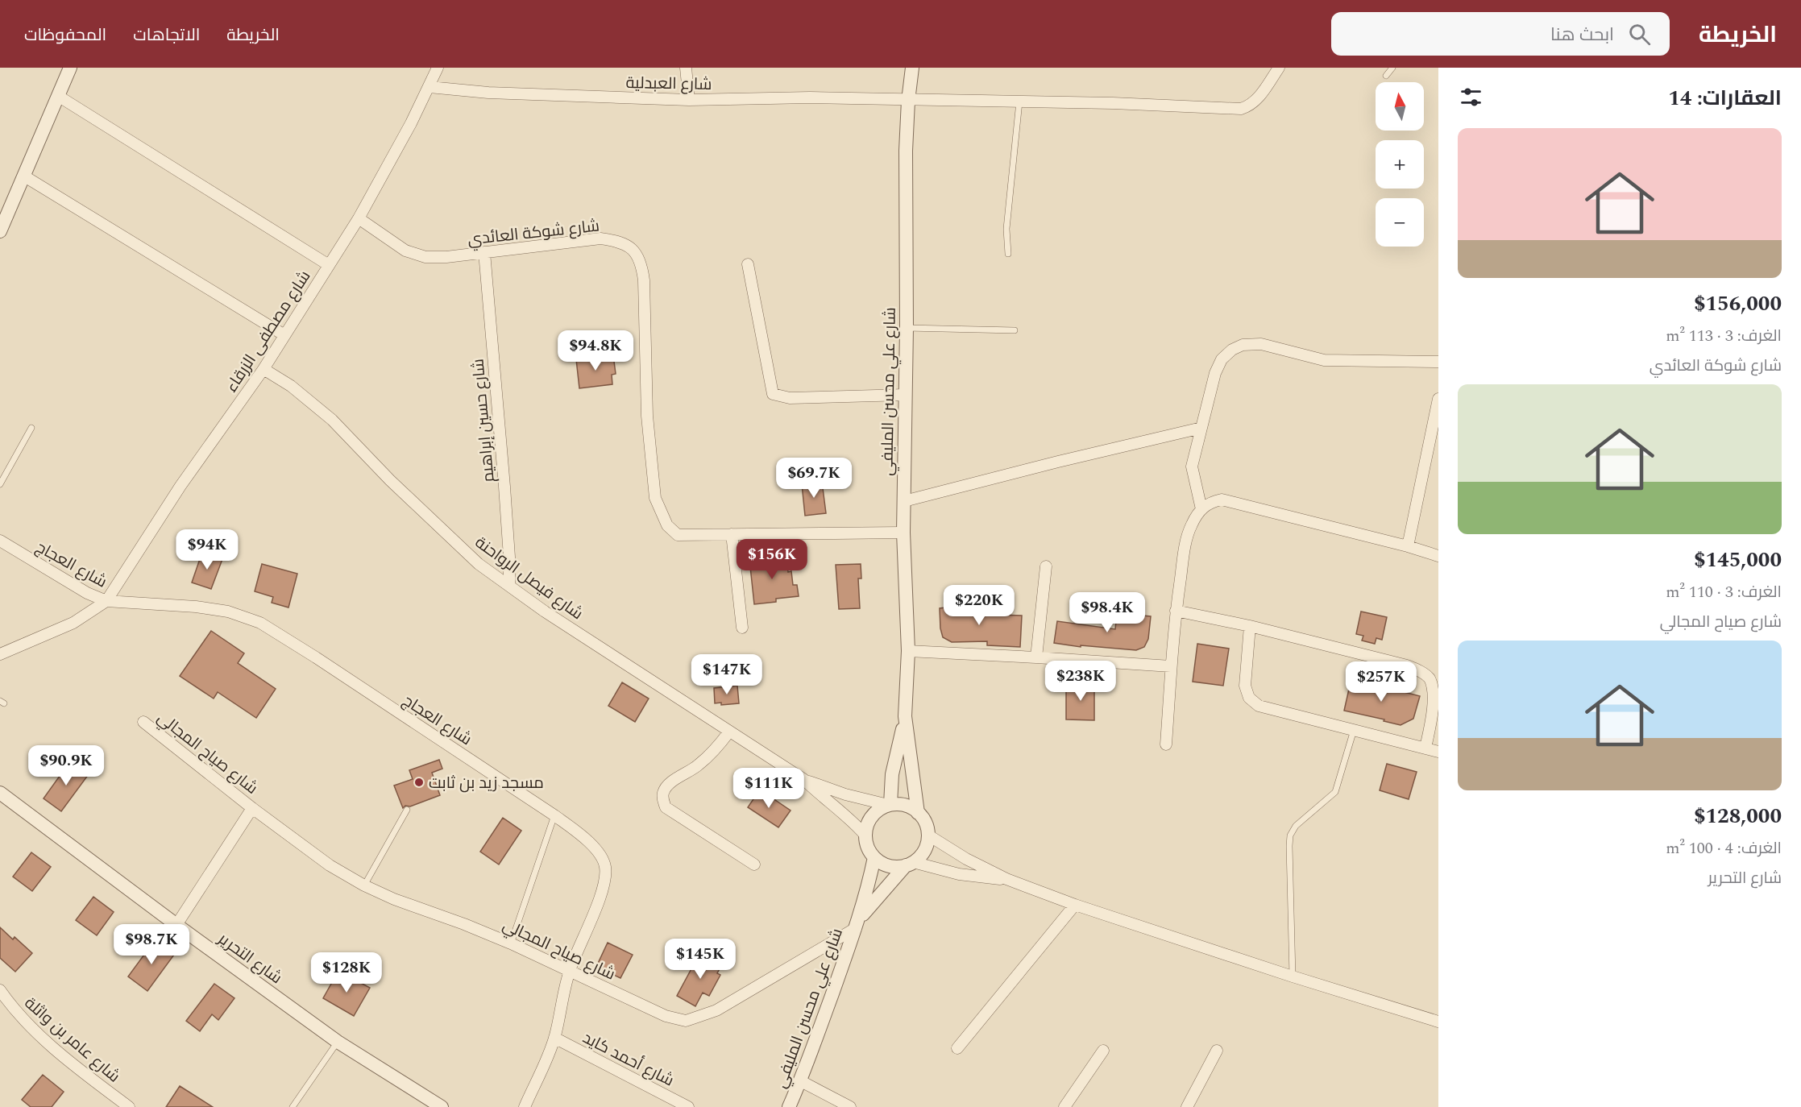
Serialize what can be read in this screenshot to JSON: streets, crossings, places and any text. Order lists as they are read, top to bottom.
{
  "streets": {
    "street": [
      "شارع العبدلية",
      "شارع شوكة العائدي",
      "شارع مصطفى الزرقاء",
      "شارع علي محسن المليفي",
      "شارع حسين إبراهيم",
      "شارع العجاج",
      "شارع فيصل الرواحنة",
      "شارع صياح المجالي",
      "شارع التحرير",
      "شارع عامر بن واثلة",
      "شارع أحمد كايد"
    ]
  },
  "crossings": [
    ["شارع العبدلية", "شارع مصطفى الزرقاء"],
    ["شارع العبدلية", "شارع علي محسن المليفي"],
    ["شارع شوكة العائدي", "شارع مصطفى الزرقاء"],
    ["شارع شوكة العائدي", "شارع علي محسن المليفي"],
    ["شارع شوكة العائدي", "شارع حسين إبراهيم"],
    ["شارع مصطفى الزرقاء", "شارع العجاج"],
    ["شارع مصطفى الزرقاء", "شارع فيصل الرواحنة"],
    ["شارع علي محسن المليفي", "شارع فيصل الرواحنة"],
    ["شارع علي محسن المليفي", "شارع صياح المجالي"],
    ["شارع حسين إبراهيم", "شارع فيصل الرواحنة"],
    ["شارع العجاج", "شارع صياح المجالي"],
    ["شارع العجاج", "شارع أحمد كايد"],
    ["شارع صياح المجالي", "شارع التحرير"]
  ],
  "places": ["مسجد زيد بن ثابت"],
  "north": "top",
  "page": {
    "header": "الخريطة",
    "search": "ابحث هنا",
    "nav": ["الخريطة", "الاتجاهات", "المحفوظات"],
    "heading": "العقارات: 14",
    "map_buttons": ["+", "−"],
    "list": [
      {
        "name": "$156,000",
        "note": "الغرف: 3 · 113 m² · شارع شوكة العائدي"
      },
      {
        "name": "$145,000",
        "note": "الغرف: 3 · 110 m² · شارع صياح المجالي"
      },
      {
        "name": "$128,000",
        "note": "الغرف: 4 · 100 m² · شارع التحرير"
      }
    ],
    "price": [
      "$94.8K",
      "$69.7K",
      "$94K",
      "$156K",
      "$220K",
      "$98.4K",
      "$147K",
      "$238K",
      "$257K",
      "$90.9K",
      "$111K",
      "$98.7K",
      "$145K",
      "$128K"
    ]
  }
}
